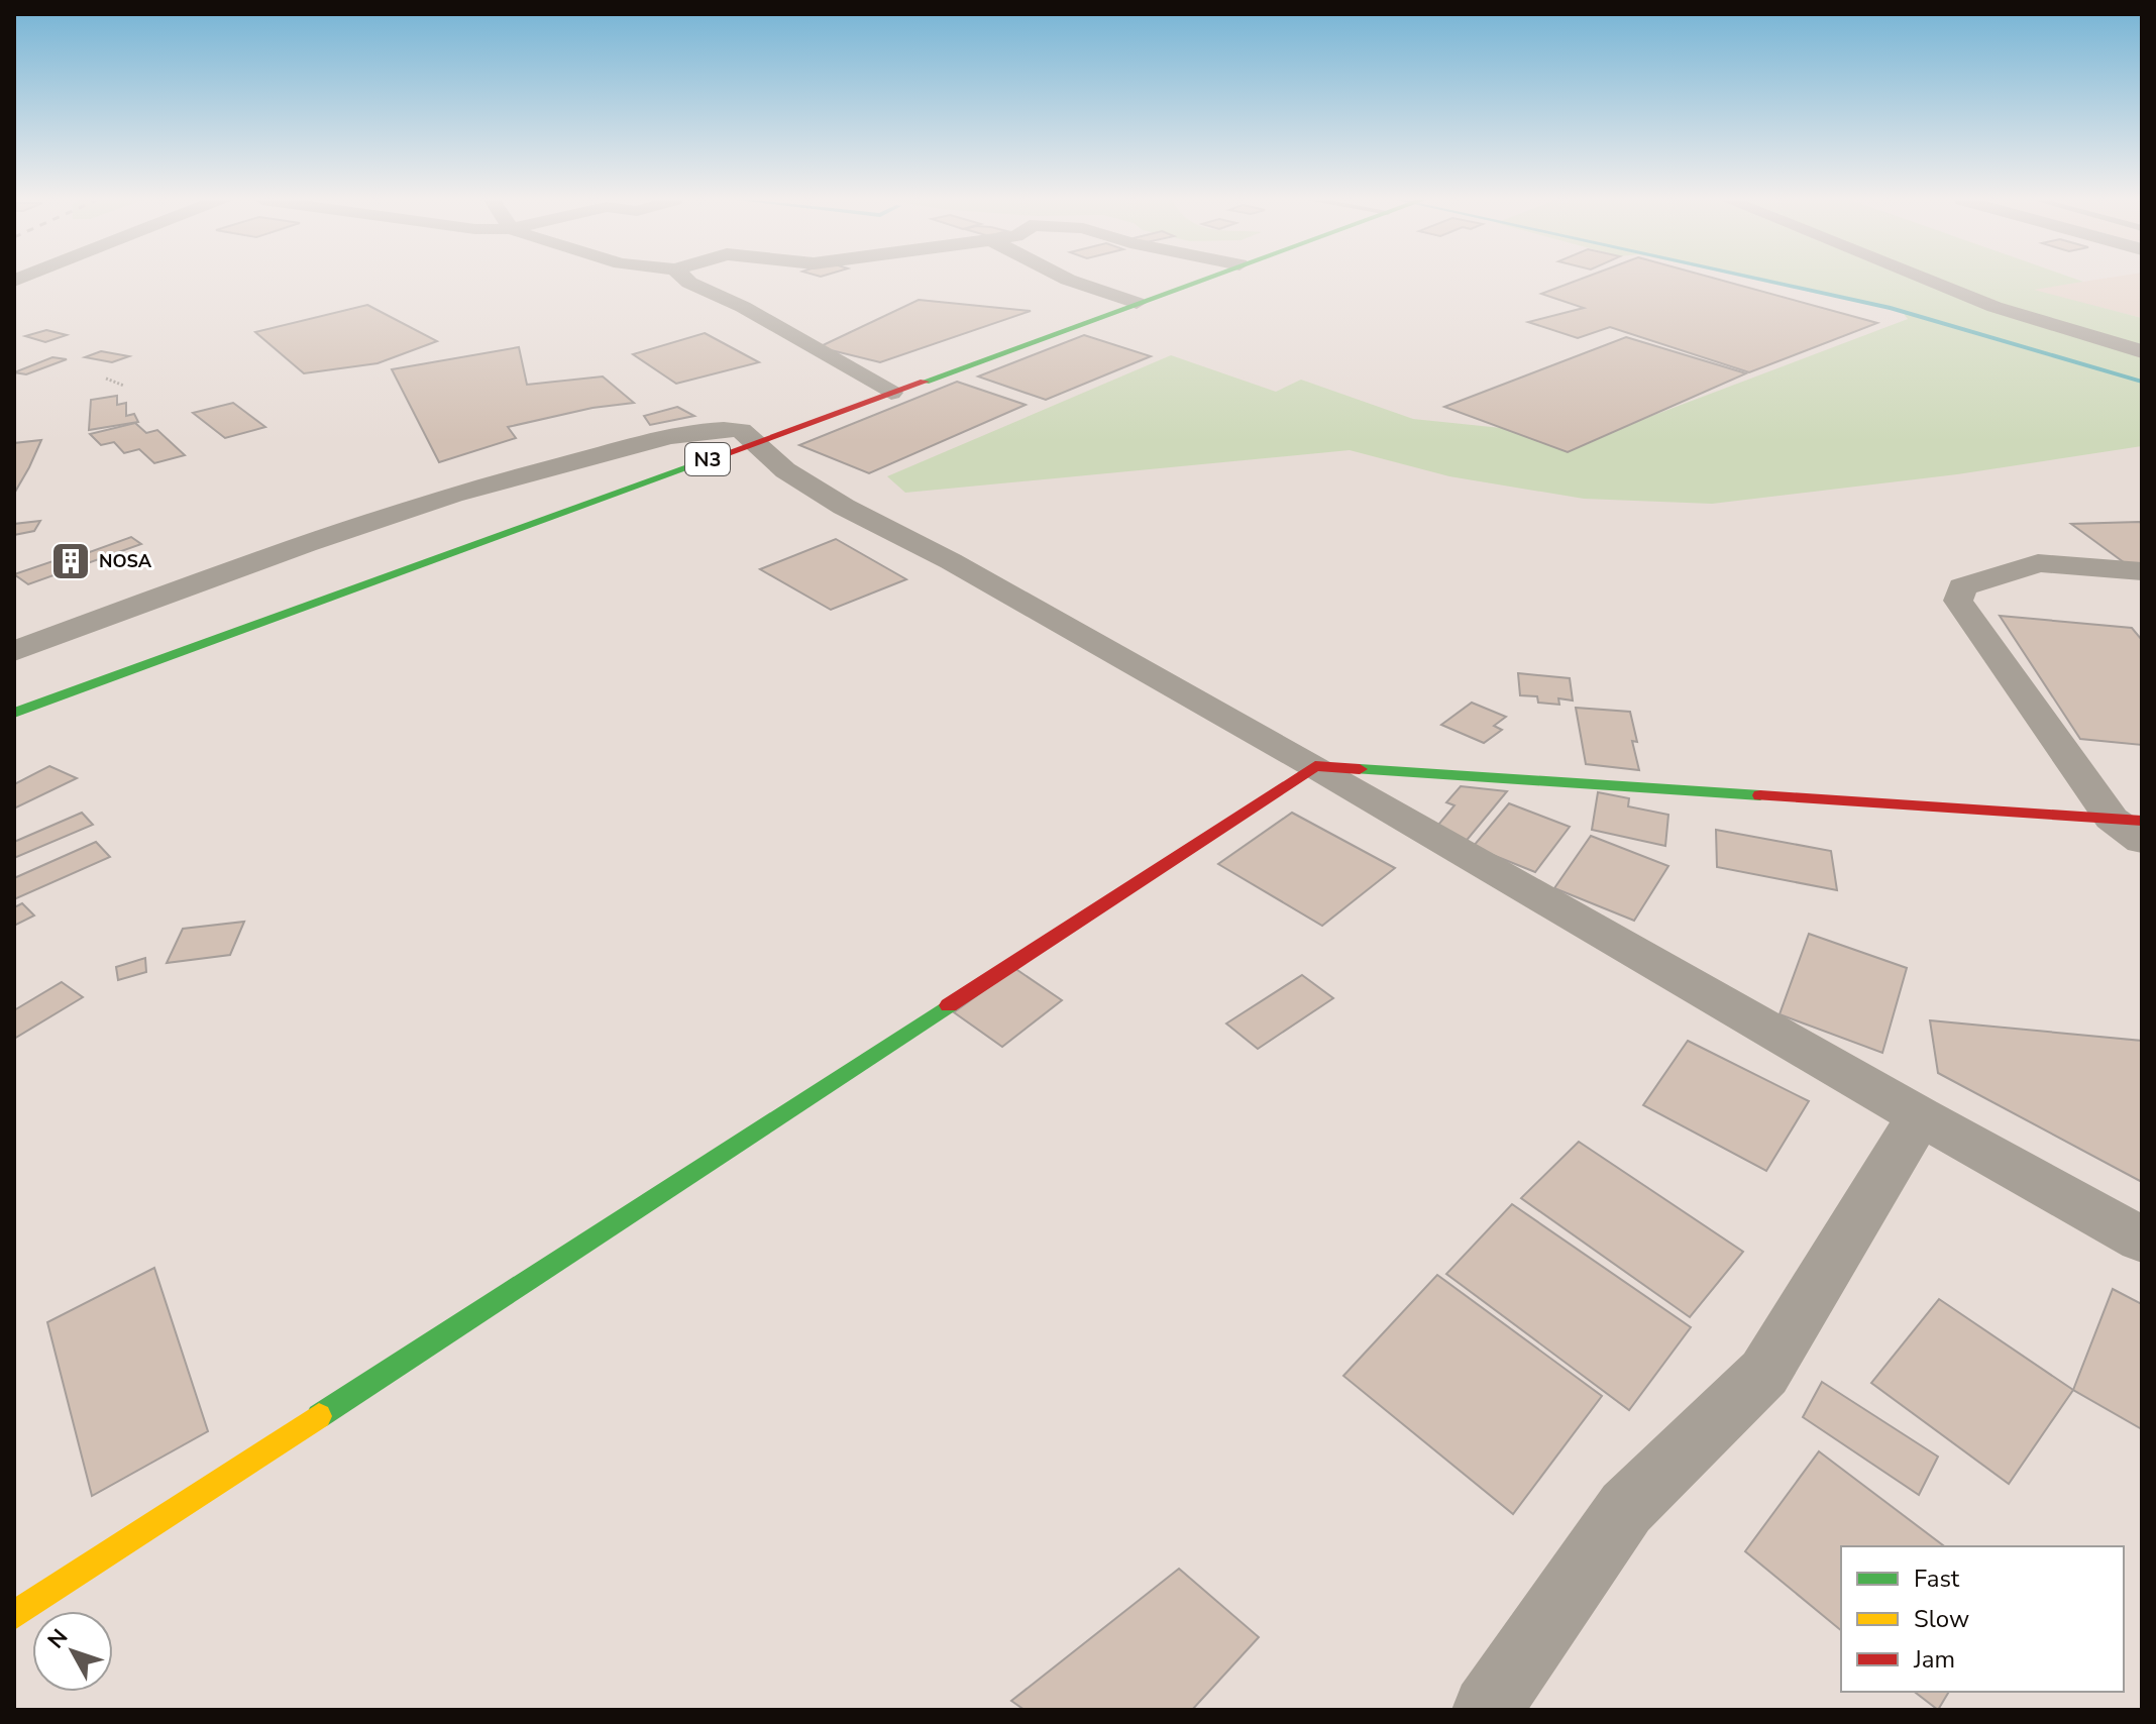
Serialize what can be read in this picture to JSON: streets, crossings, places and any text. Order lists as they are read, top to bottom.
{
  "streets": {
    "main road": ["N3"]
  },
  "places": {
    "building": ["NOSA"]
  },
  "legend": ["Fast", "Slow", "Jam"],
  "north": "top left"
}
